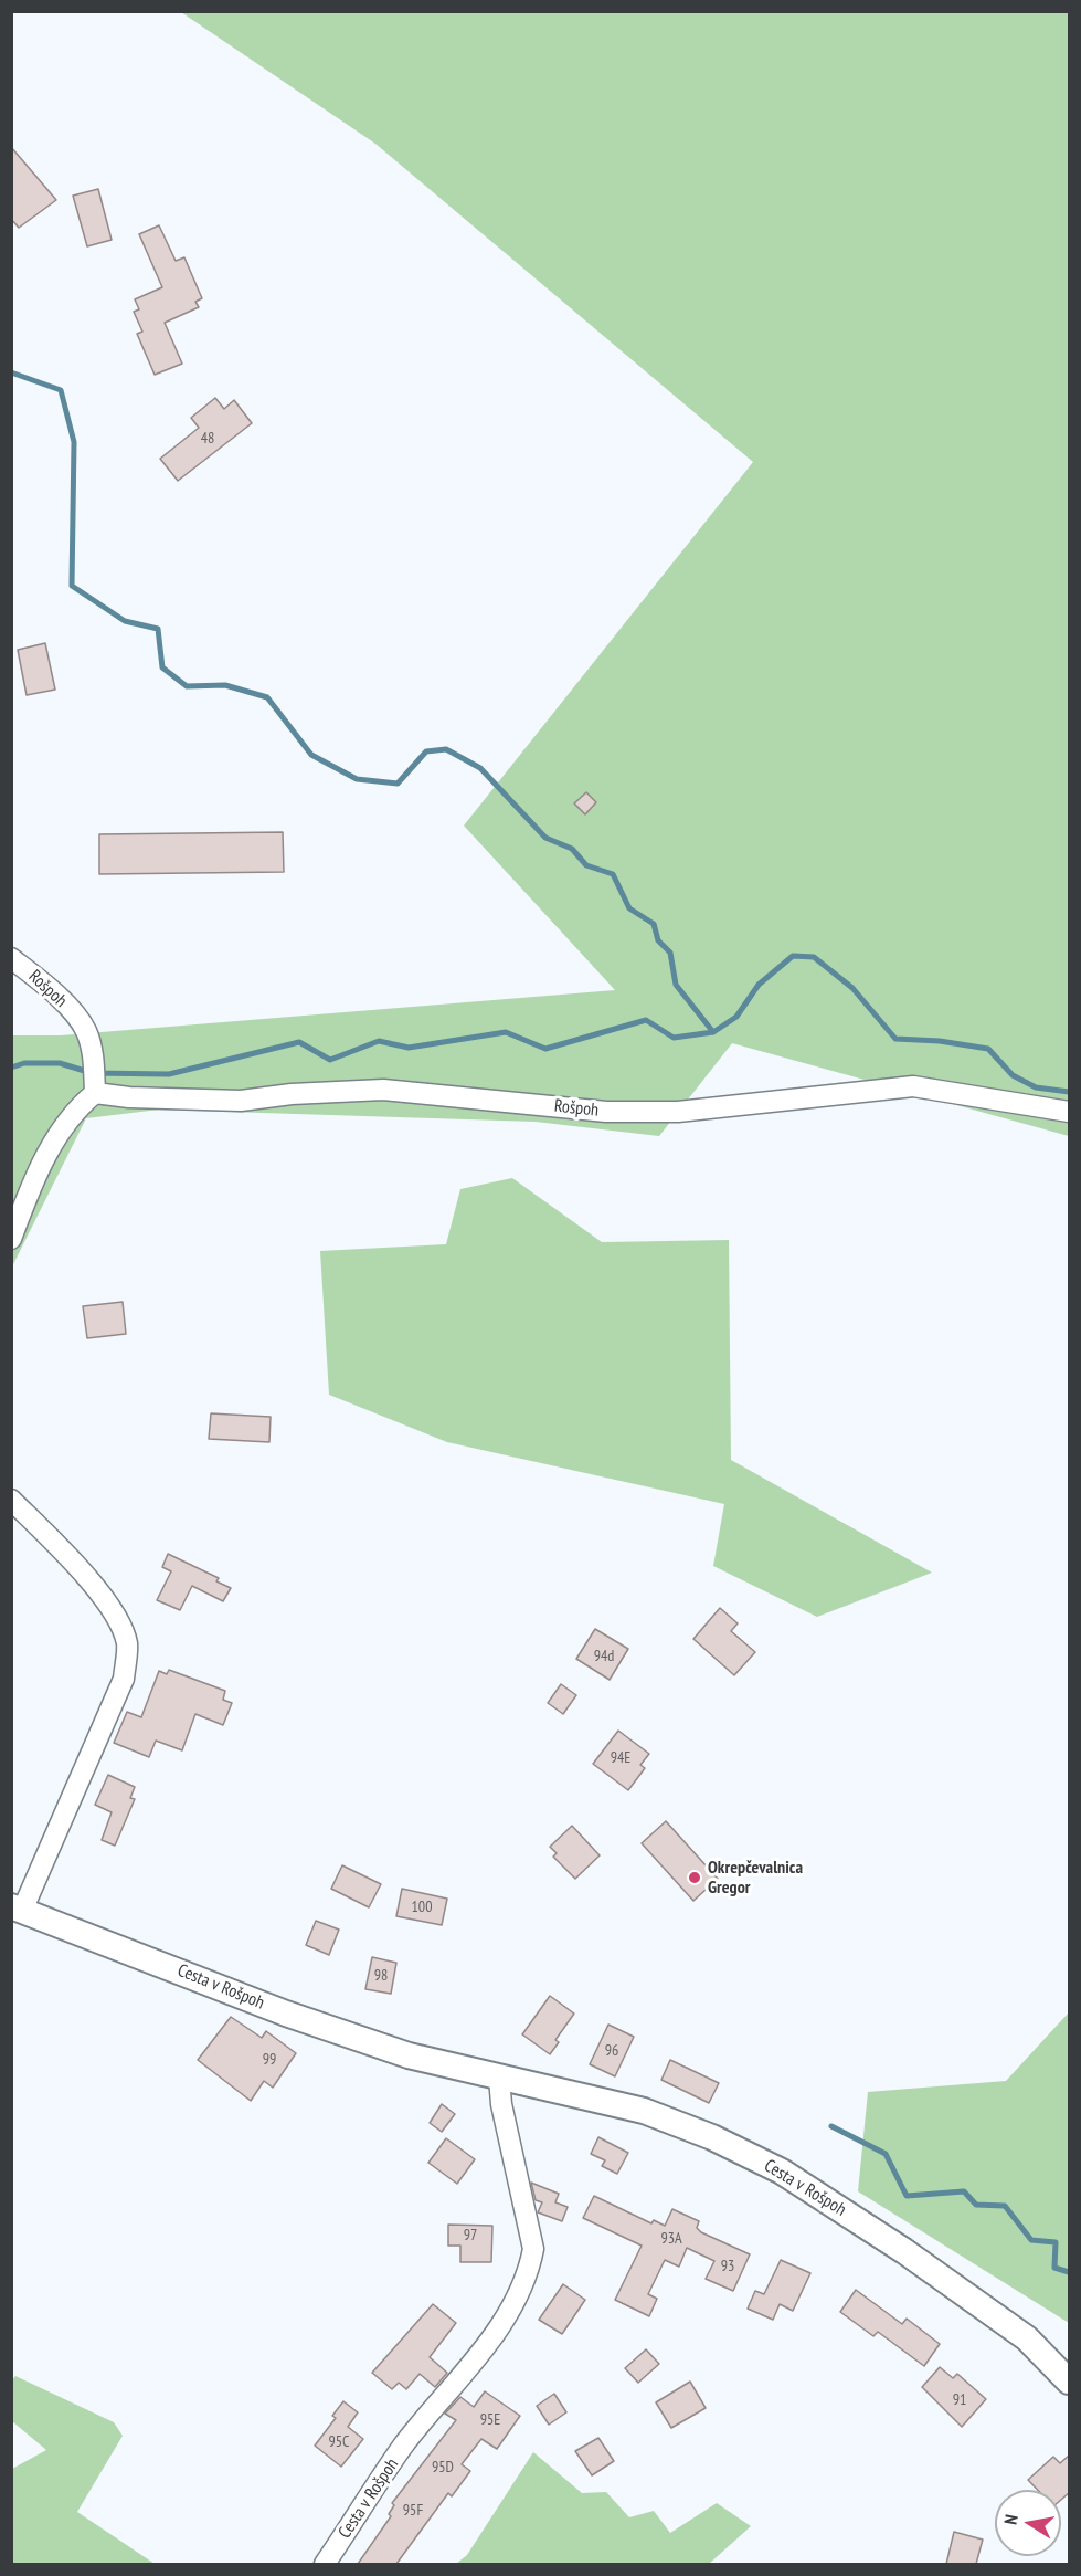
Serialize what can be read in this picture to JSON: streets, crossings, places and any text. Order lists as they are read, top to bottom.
{
  "streets": {
    "street": ["Rošpoh", "Cesta v Rošpoh"]
  },
  "places": ["Okrepčevalnica Gregor"],
  "house_numbers": [
    "48",
    "94d",
    "94E",
    "100",
    "98",
    "96",
    "99",
    "97",
    "93A",
    "93",
    "91",
    "95E",
    "95C",
    "95D",
    "95F"
  ],
  "north": "left"
}
